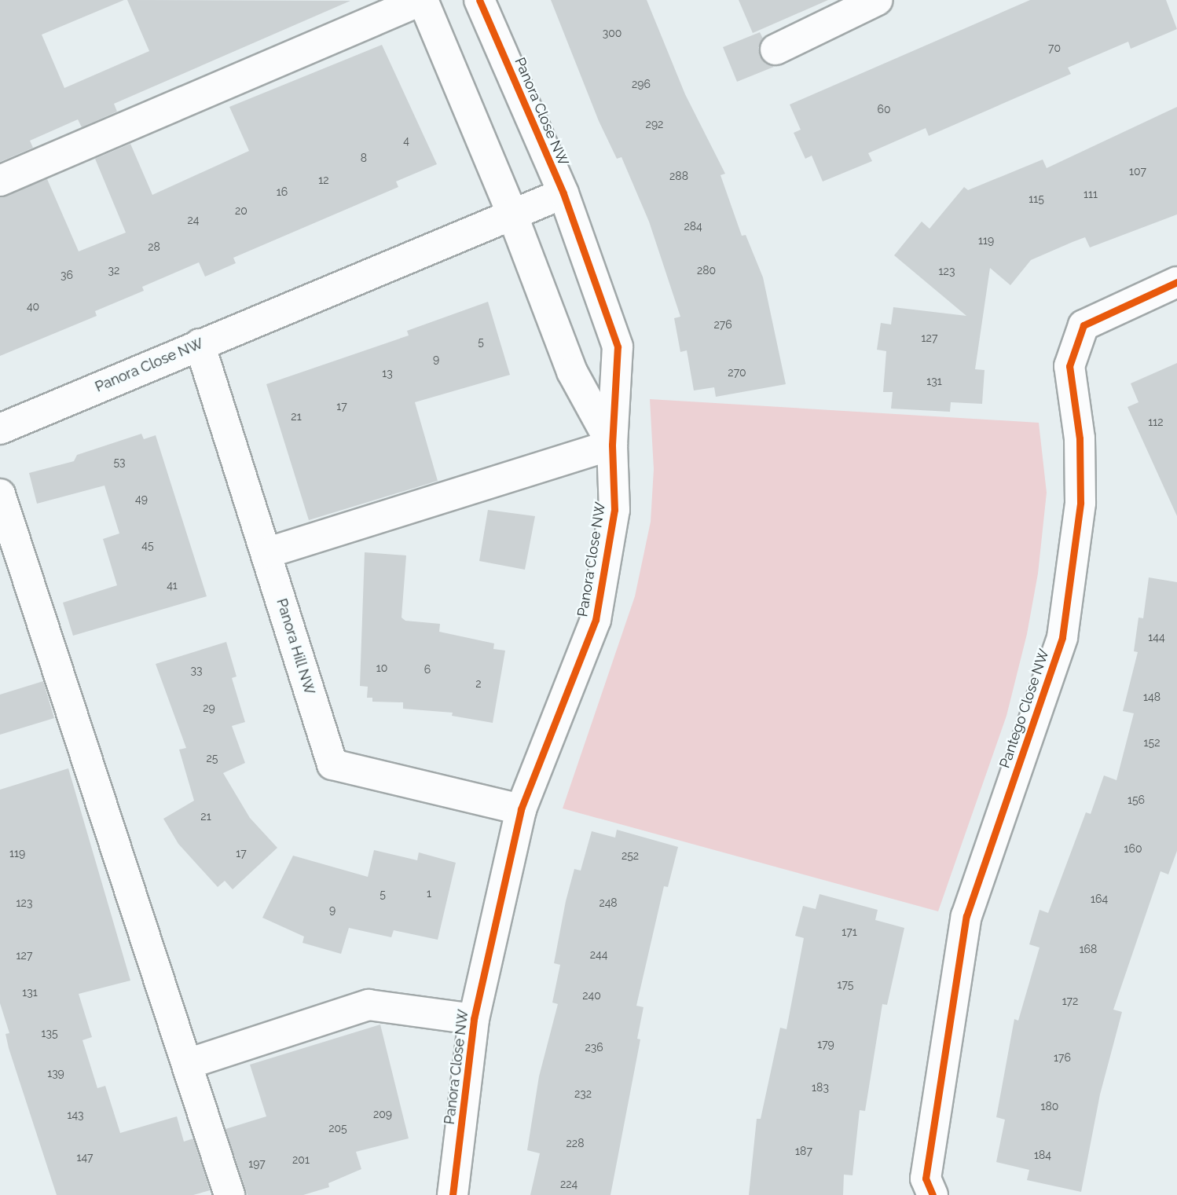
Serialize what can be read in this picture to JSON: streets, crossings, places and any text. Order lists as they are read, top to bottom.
{
  "streets": {
    "street": ["Panora Close NW", "Panora Hill NW", "Pantego Close NW"]
  },
  "crossings": [
    ["Panora Close NW", "Panora Hill NW"]
  ],
  "house_numbers": [
    "300",
    "70",
    "296",
    "60",
    "292",
    "4",
    "8",
    "107",
    "288",
    "12",
    "16",
    "111",
    "115",
    "20",
    "24",
    "284",
    "119",
    "28",
    "32",
    "280",
    "123",
    "36",
    "40",
    "276",
    "127",
    "5",
    "9",
    "270",
    "13",
    "131",
    "17",
    "21",
    "112",
    "53",
    "49",
    "45",
    "41",
    "144",
    "10",
    "6",
    "33",
    "2",
    "148",
    "29",
    "152",
    "25",
    "156",
    "21",
    "160",
    "119",
    "17",
    "252",
    "1",
    "5",
    "164",
    "123",
    "248",
    "9",
    "171",
    "168",
    "244",
    "127",
    "175",
    "131",
    "240",
    "172",
    "135",
    "179",
    "236",
    "176",
    "139",
    "183",
    "232",
    "180",
    "209",
    "143",
    "205",
    "228",
    "187",
    "184",
    "147",
    "201",
    "197",
    "224"
  ]
}
